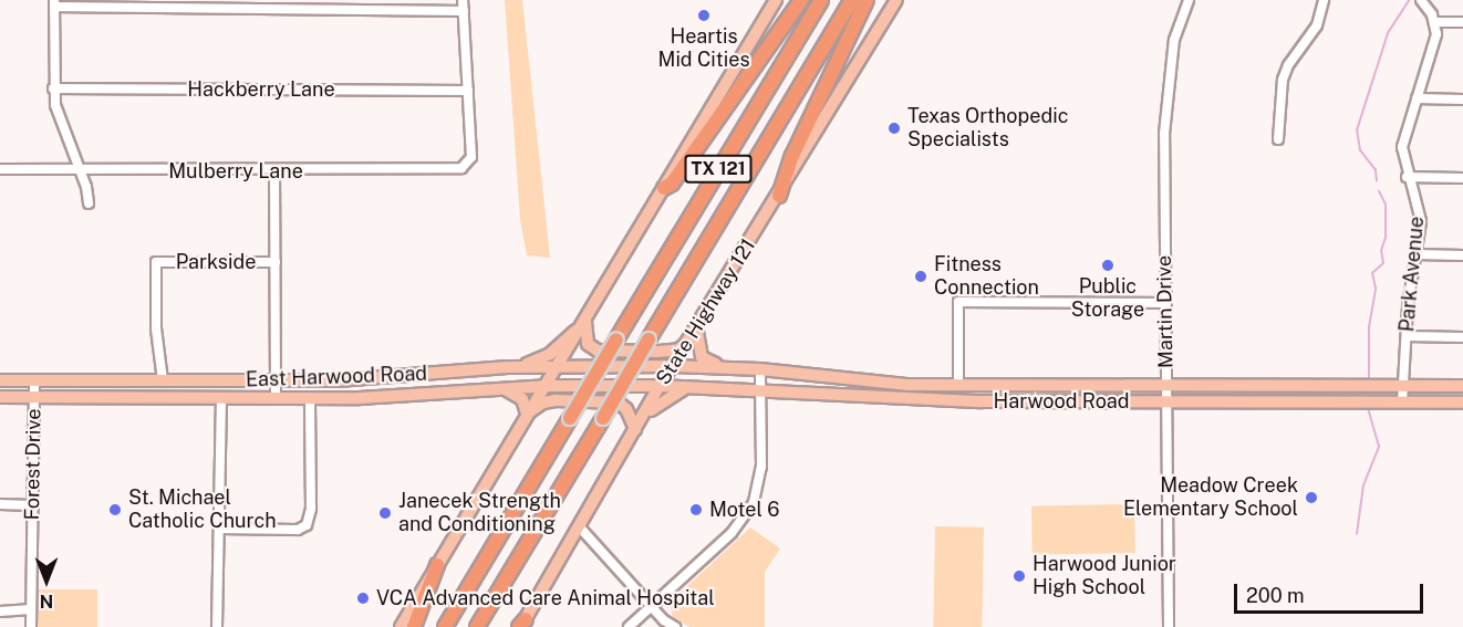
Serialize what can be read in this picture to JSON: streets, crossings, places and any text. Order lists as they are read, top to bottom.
{
  "streets": {
    "highway": ["TX 121"],
    "main road": ["State Highway 121", "East Harwood Road", "Harwood Road"],
    "street": [
      "Hackberry Lane",
      "Mulberry Lane",
      "Parkside",
      "Park Avenue",
      "Martin Drive",
      "Forest Drive"
    ]
  },
  "crossings": [
    ["Hackberry Lane", "Mulberry Lane"],
    ["Parkside", "East Harwood Road"],
    ["Park Avenue", "Harwood Road"],
    ["State Highway 121", "East Harwood Road"],
    ["State Highway 121", "Harwood Road"],
    ["Martin Drive", "Harwood Road"],
    ["East Harwood Road", "Harwood Road"],
    ["East Harwood Road", "Forest Drive"]
  ],
  "places": [
    "Heartis Mid Cities",
    "Texas Orthopedic Specialists",
    "Public Storage",
    "Fitness Connection",
    "Meadow Creek Elementary School",
    "St. Michael Catholic Church",
    "Motel 6",
    "Janecek Strength and Conditioning",
    "Harwood Junior High School",
    "VCA Advanced Care Animal Hospital"
  ],
  "scale_bar": "200 m",
  "north": "bottom"
}
